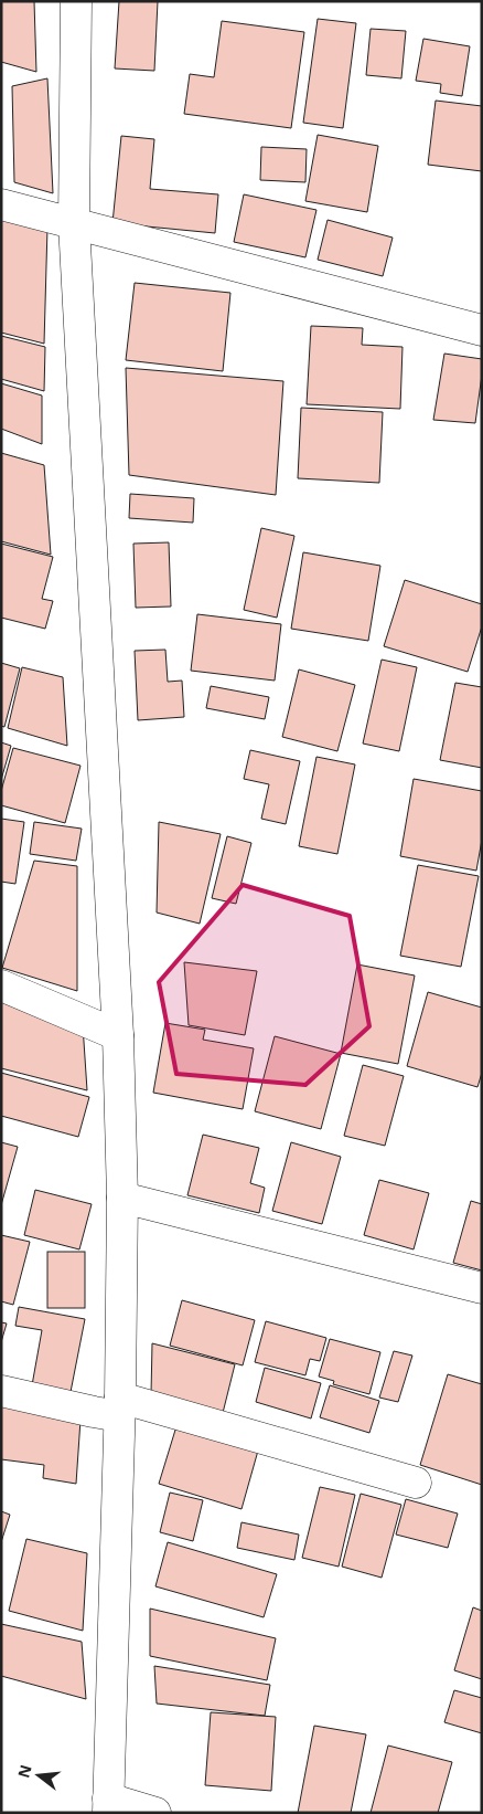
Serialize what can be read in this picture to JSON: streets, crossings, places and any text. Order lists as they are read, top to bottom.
{
  "north": "left"
}
